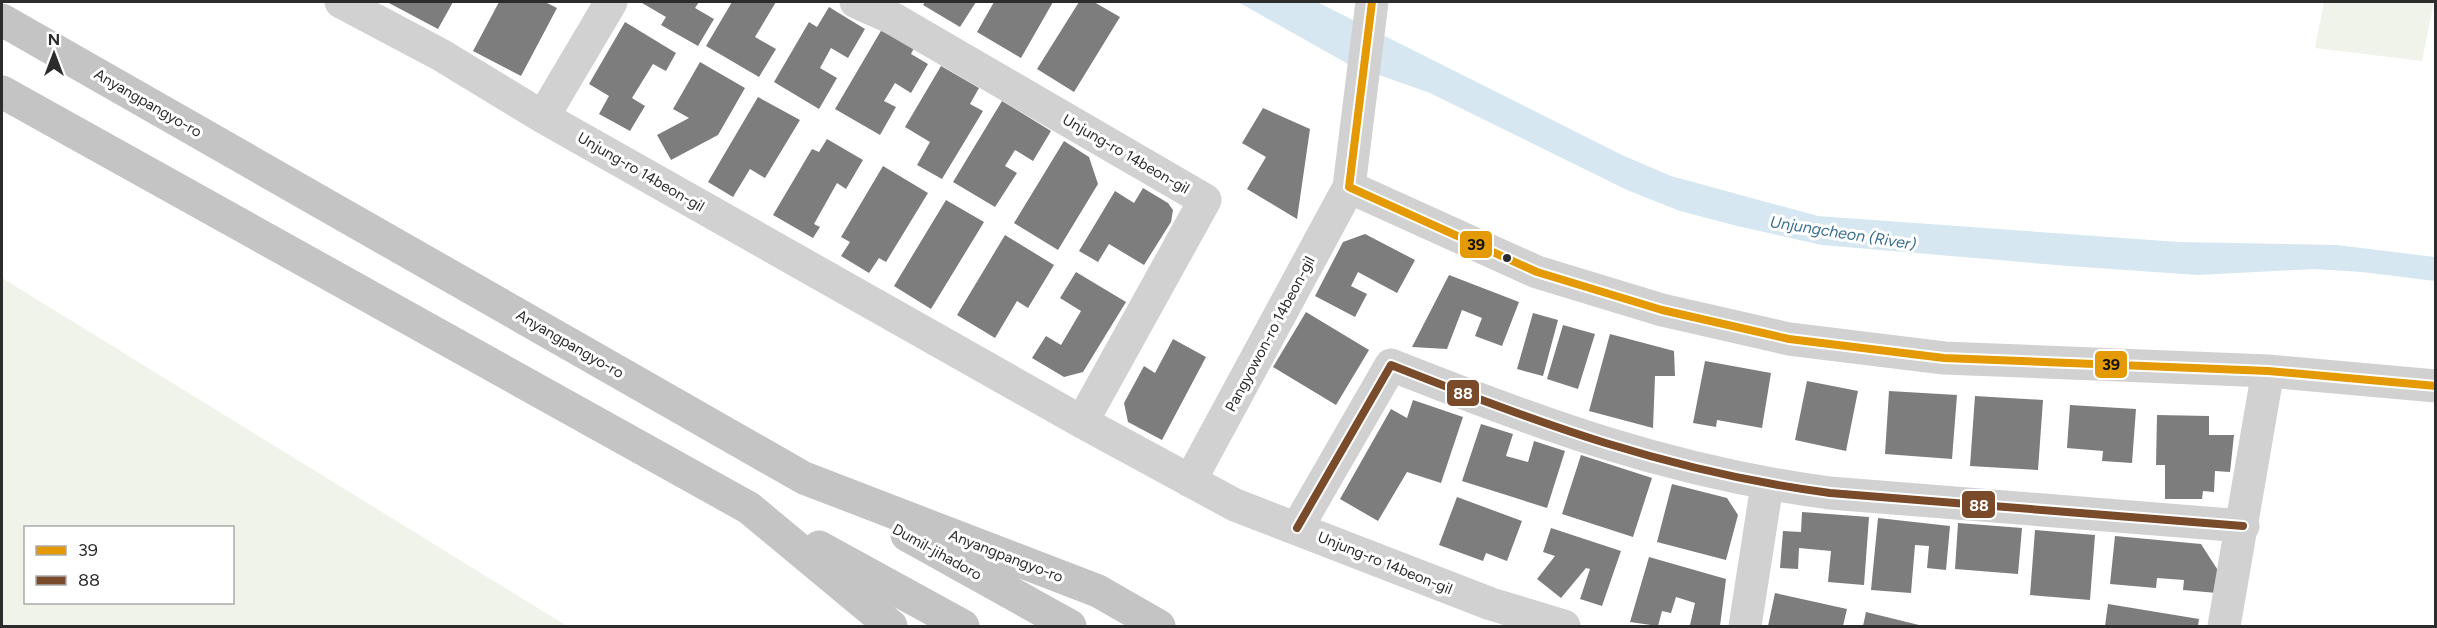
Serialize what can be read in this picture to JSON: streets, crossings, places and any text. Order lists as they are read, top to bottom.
{
  "streets": {
    "main road": ["Anyangpangyo-ro", "Dumil-jihadoro"],
    "street": ["Unjung-ro 14beon-gil", "Pangyowon-ro 14beon-gil"]
  },
  "crossings": [
    ["Anyangpangyo-ro", "Dumil-jihadoro"],
    ["Unjung-ro 14beon-gil", "Pangyowon-ro 14beon-gil"]
  ],
  "water": ["Unjungcheon (River)"],
  "lines": ["transit line 39", "transit line 88"],
  "legend": ["39", "88"],
  "north": "top"
}
